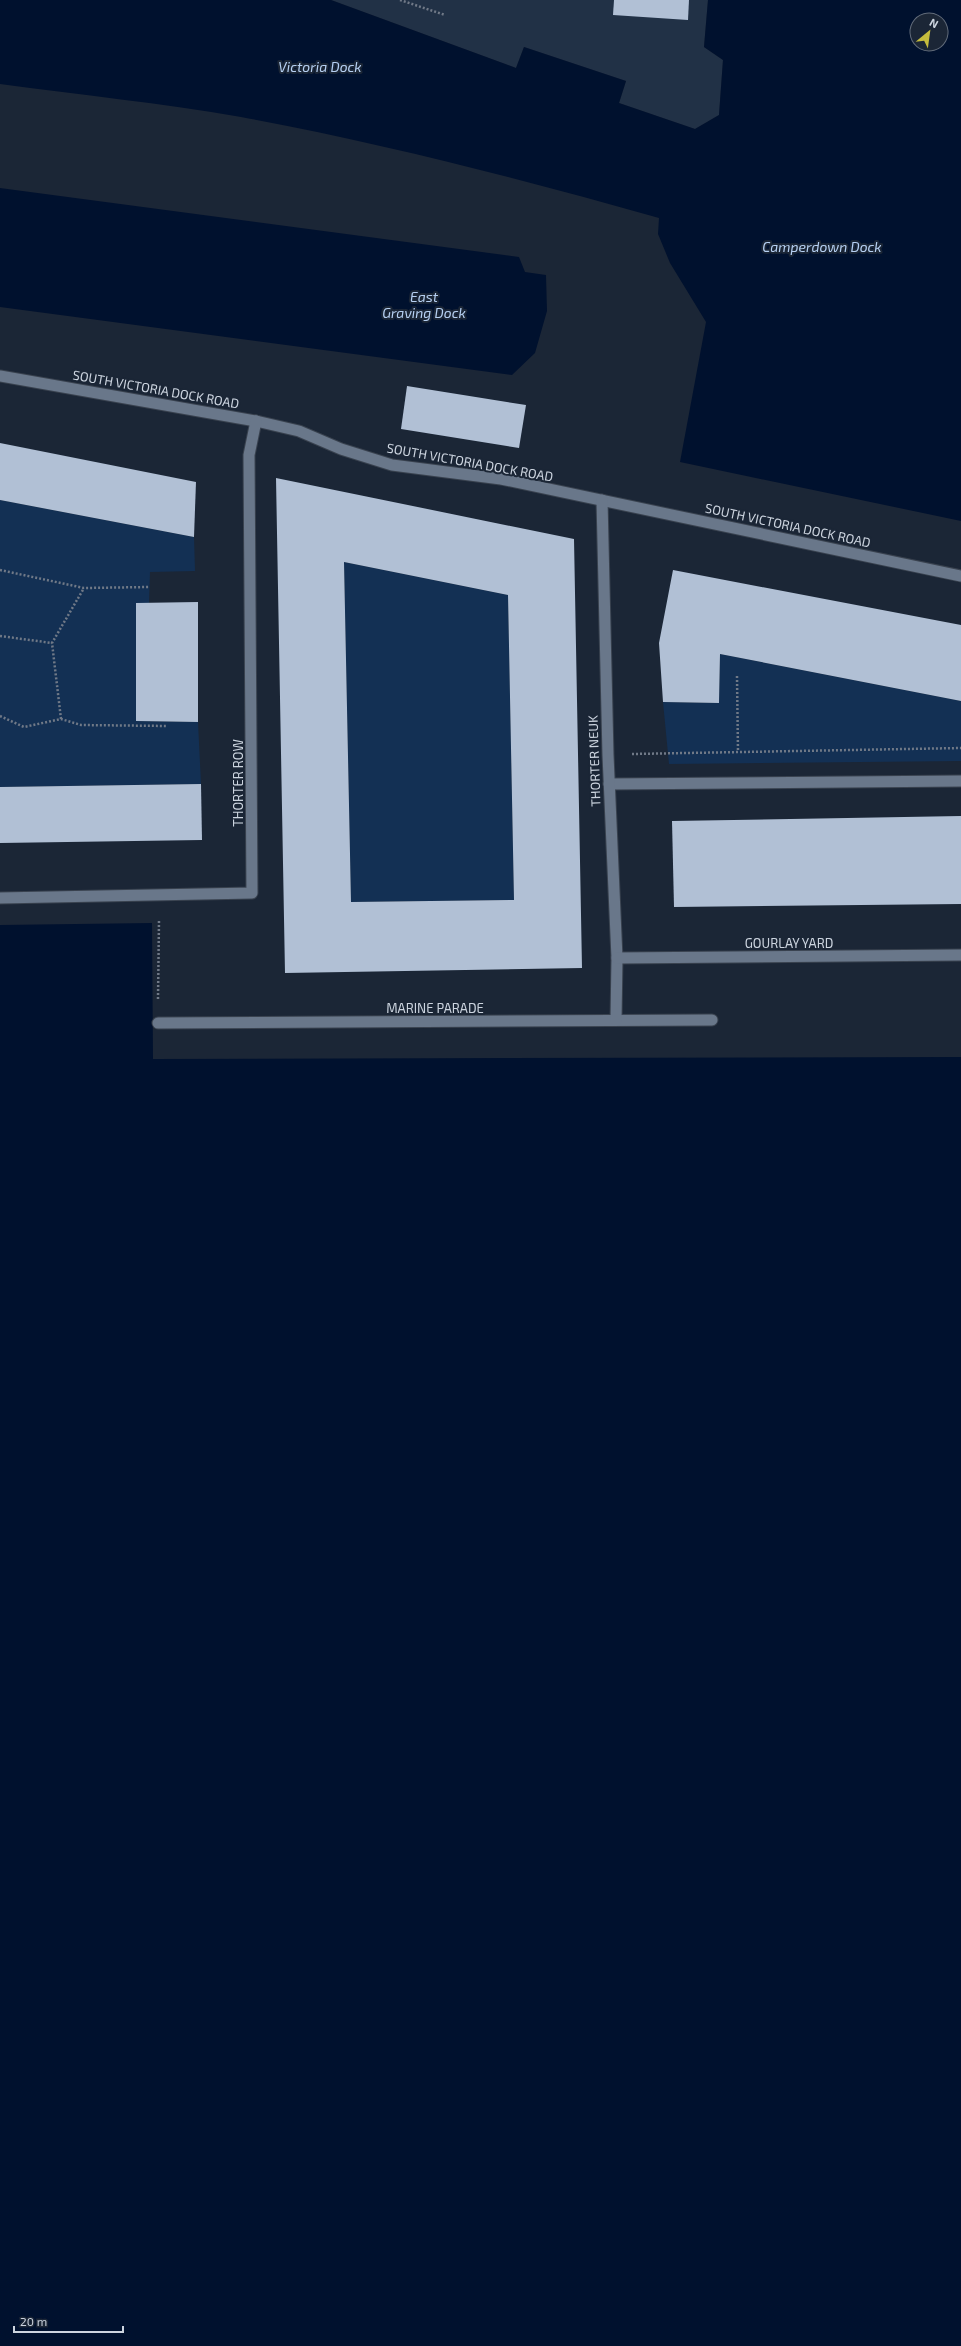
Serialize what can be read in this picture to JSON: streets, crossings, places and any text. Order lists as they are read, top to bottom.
{
  "streets": {
    "street": [
      "SOUTH VICTORIA DOCK ROAD",
      "THORTER NEUK",
      "THORTER ROW",
      "GOURLAY YARD",
      "MARINE PARADE"
    ]
  },
  "crossings": [
    ["SOUTH VICTORIA DOCK ROAD", "THORTER NEUK"],
    ["SOUTH VICTORIA DOCK ROAD", "THORTER ROW"],
    ["THORTER NEUK", "GOURLAY YARD"],
    ["THORTER NEUK", "MARINE PARADE"]
  ],
  "water": ["Victoria Dock", "Camperdown Dock", "East Graving Dock"],
  "scale_bar": "20 m",
  "north": "top right"
}
